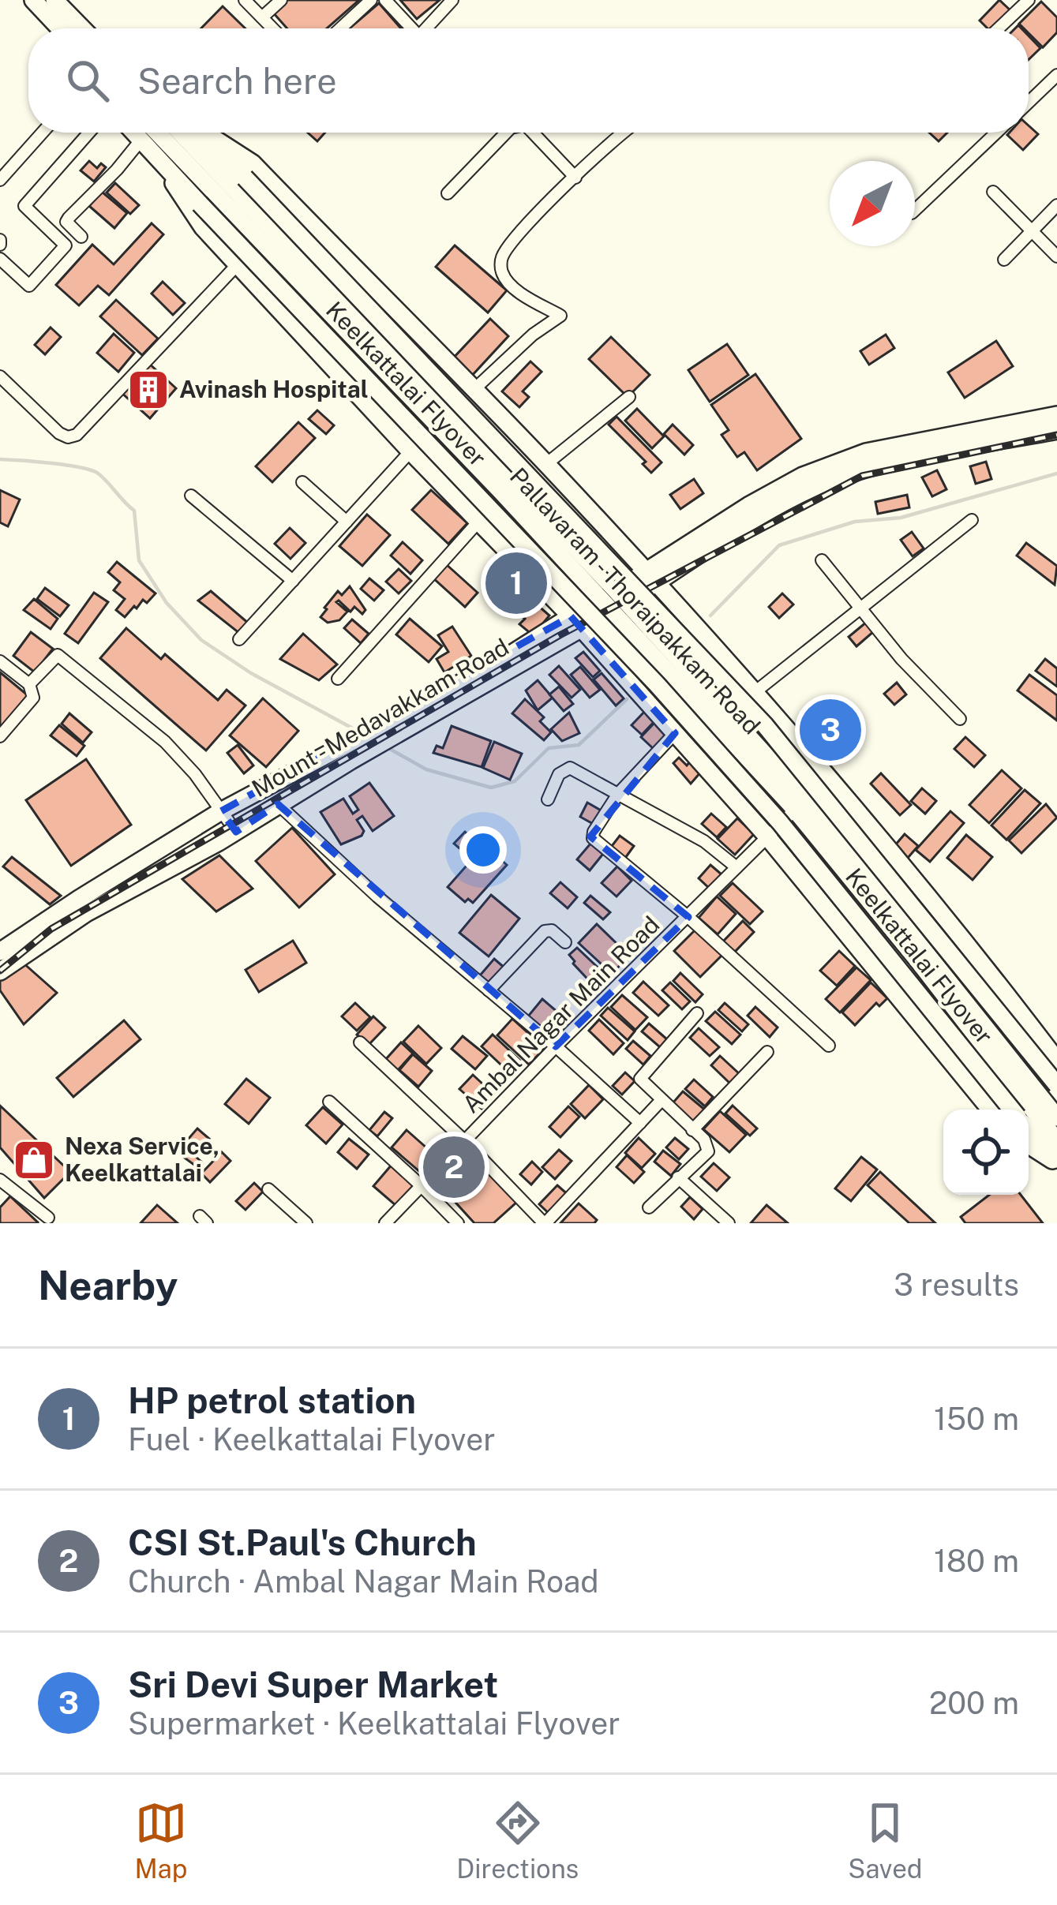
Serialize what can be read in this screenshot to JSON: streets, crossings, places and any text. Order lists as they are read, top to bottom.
{
  "streets": {
    "main road": ["Keelkattalai Flyover", "Pallavaram - Thoraipakkam Road", "Mount - Medavakkam Road"],
    "street": ["Ambal Nagar Main Road"]
  },
  "crossings": [
    ["Pallavaram - Thoraipakkam Road", "Mount - Medavakkam Road"],
    ["Pallavaram - Thoraipakkam Road", "Ambal Nagar Main Road"]
  ],
  "places": {
    "building": ["Avinash Hospital"],
    "shop": ["Nexa Service, Keelkattalai"]
  },
  "north": "bottom left",
  "page": {
    "search": "Search here",
    "pins": ["1", "3", "2"],
    "heading": ["Nearby", "3 results"],
    "list": [
      {
        "mark": "1",
        "name": "HP petrol station",
        "note": "Fuel · Keelkattalai Flyover",
        "value": "150 m"
      },
      {
        "mark": "2",
        "name": "CSI St.Paul's Church",
        "note": "Church · Ambal Nagar Main Road",
        "value": "180 m"
      },
      {
        "mark": "3",
        "name": "Sri Devi Super Market",
        "note": "Supermarket · Keelkattalai Flyover",
        "value": "200 m"
      }
    ],
    "nav": ["Map", "Directions", "Saved"]
  }
}
